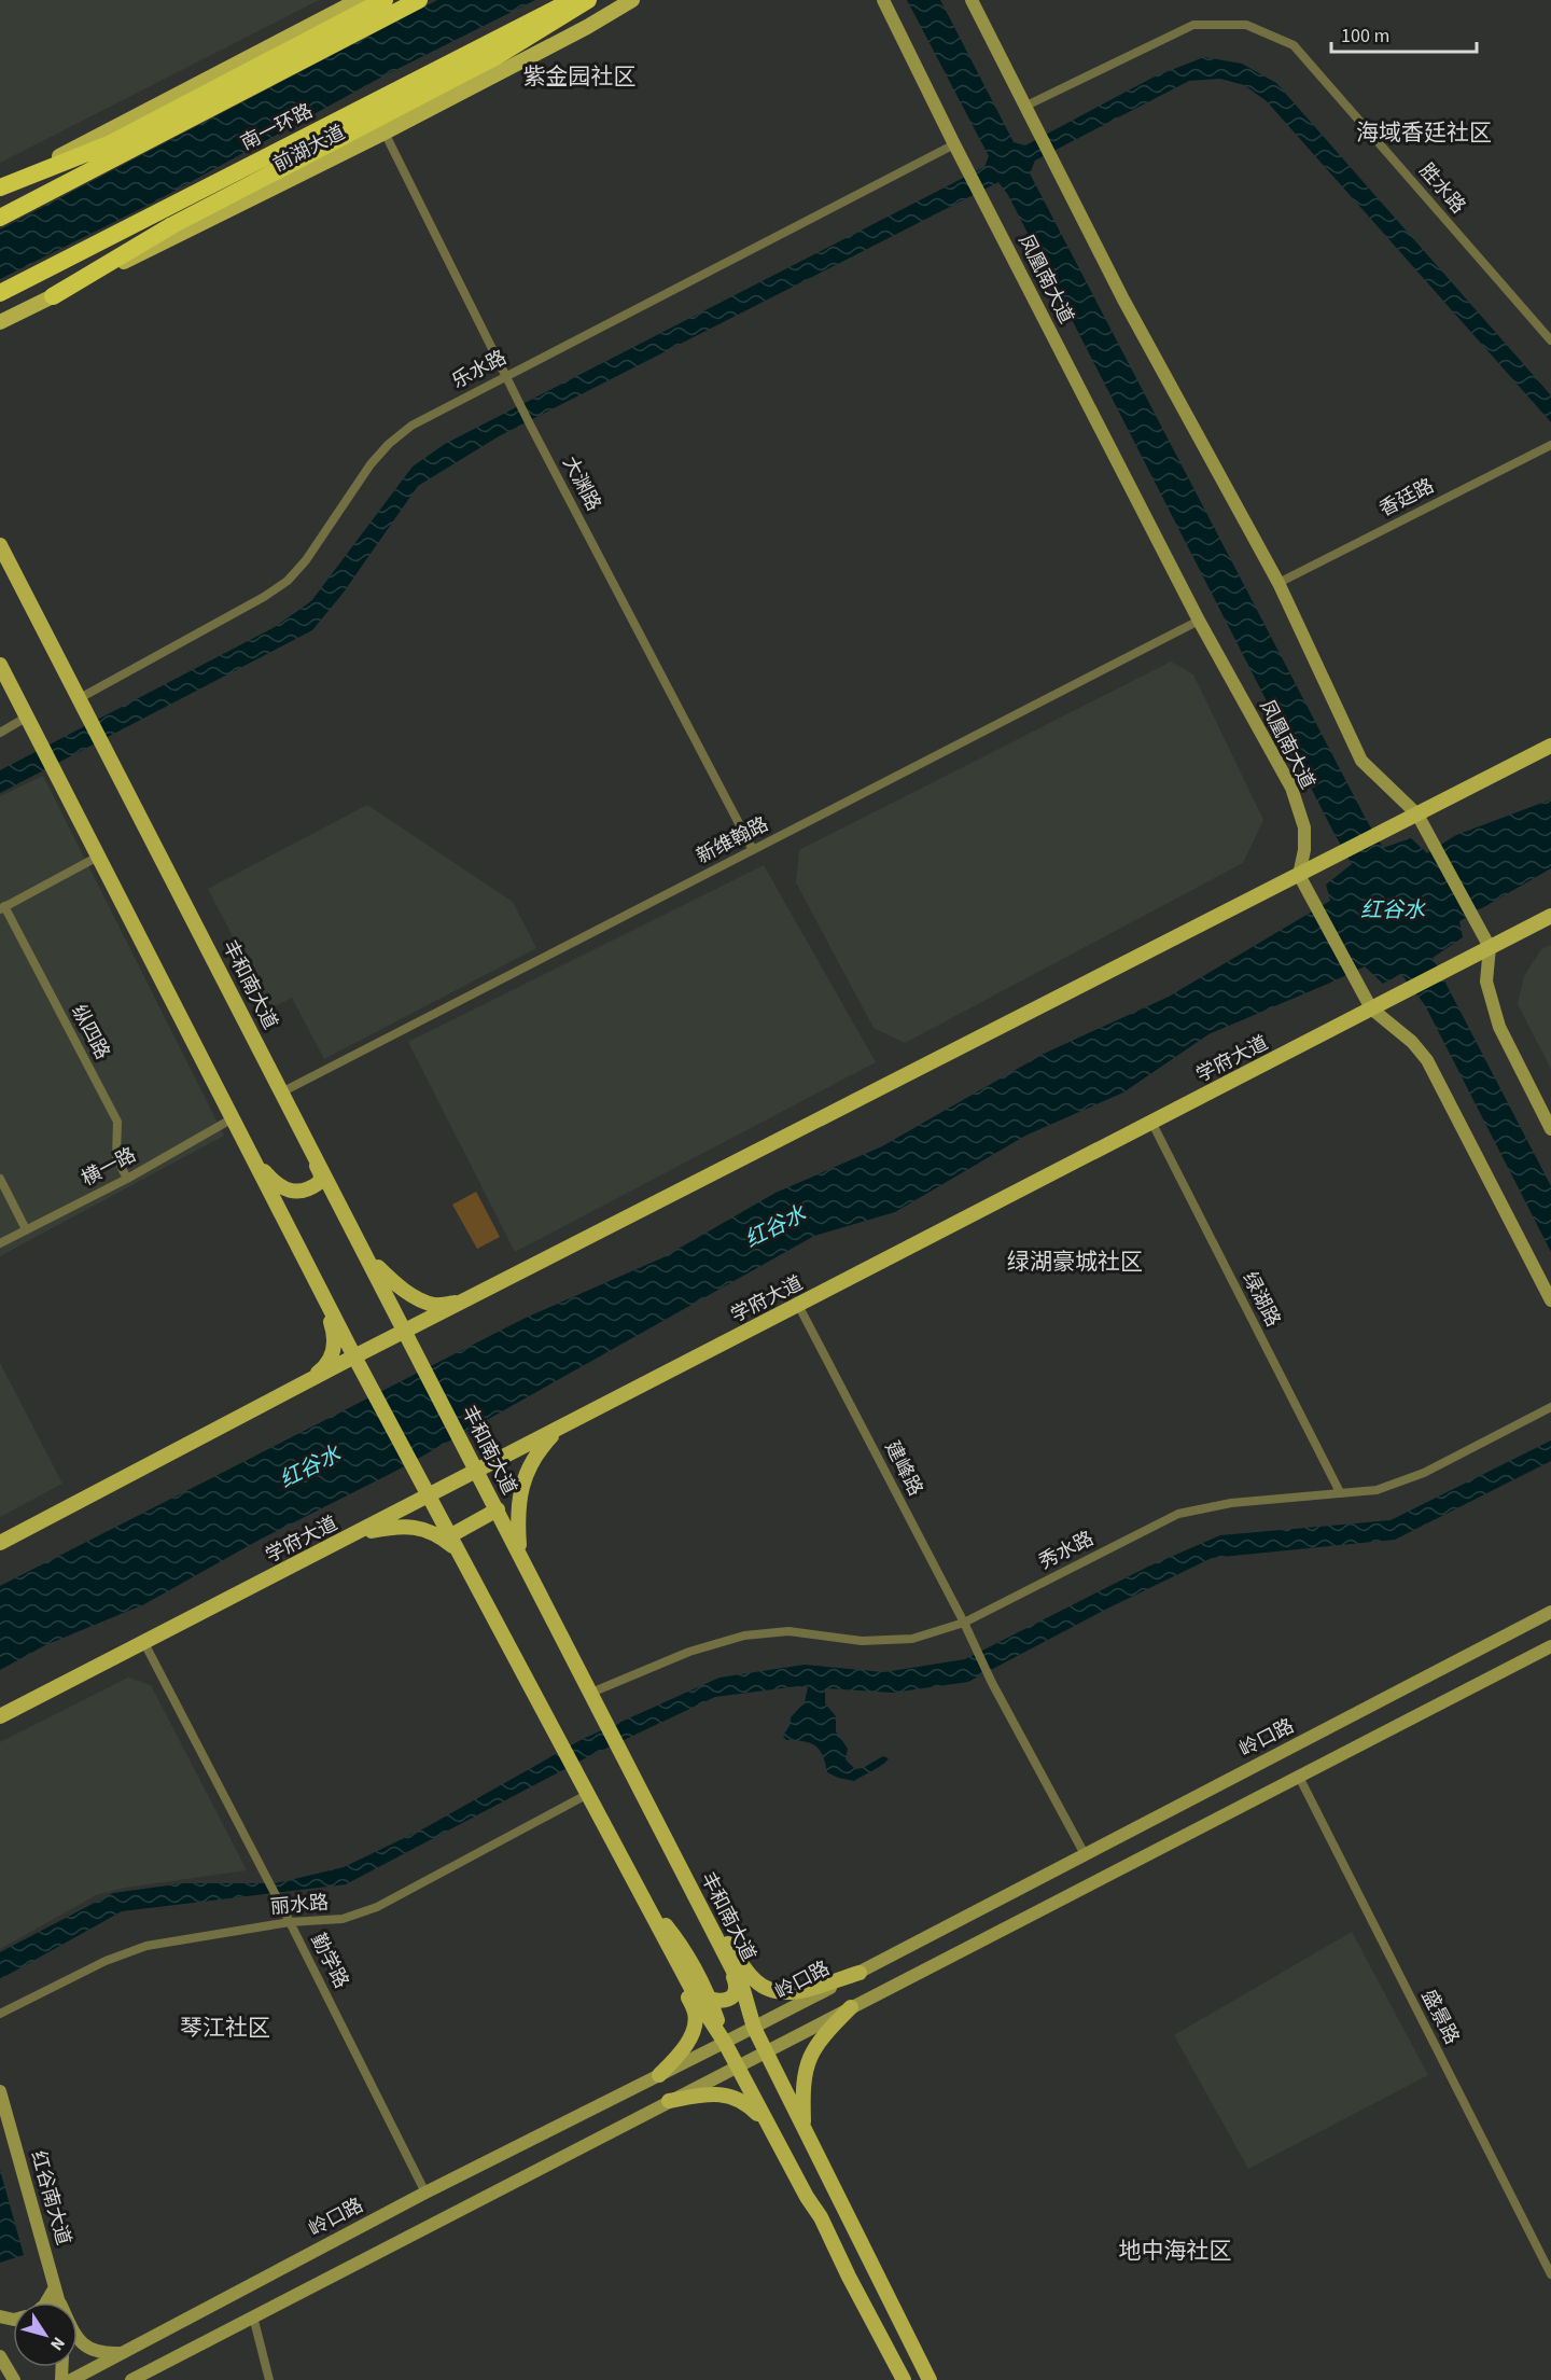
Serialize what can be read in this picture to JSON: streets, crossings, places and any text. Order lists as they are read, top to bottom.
{
  "streets": {
    "highway": ["南一环路"],
    "main road": ["前湖大道", "丰和南大道", "学府大道"],
    "street": [
      "胜水路",
      "凤凰南大道",
      "乐水路",
      "大渊路",
      "香廷路",
      "新维翰路",
      "纵四路",
      "横一路",
      "绿湖路",
      "建峰路",
      "秀水路",
      "岭口路",
      "丽水路",
      "勤学路",
      "盛景路",
      "红谷南大道"
    ]
  },
  "crossings": [
    ["前湖大道", "大渊路"],
    ["凤凰南大道", "乐水路"],
    ["凤凰南大道", "新维翰路"],
    ["乐水路", "大渊路"],
    ["乐水路", "丰和南大道"],
    ["大渊路", "新维翰路"],
    ["新维翰路", "丰和南大道"],
    ["丰和南大道", "学府大道"],
    ["丰和南大道", "秀水路"],
    ["丰和南大道", "岭口路"],
    ["纵四路", "横一路"],
    ["学府大道", "绿湖路"],
    ["学府大道", "建峰路"],
    ["学府大道", "勤学路"],
    ["绿湖路", "秀水路"],
    ["建峰路", "秀水路"],
    ["建峰路", "岭口路"],
    ["岭口路", "勤学路"],
    ["丽水路", "勤学路"]
  ],
  "districts": [
    "紫金园社区",
    "海域香廷社区",
    "绿湖豪城社区",
    "琴江社区",
    "地中海社区"
  ],
  "water": ["红谷水"],
  "scale_bar": "100 m",
  "north": "bottom right"
}
